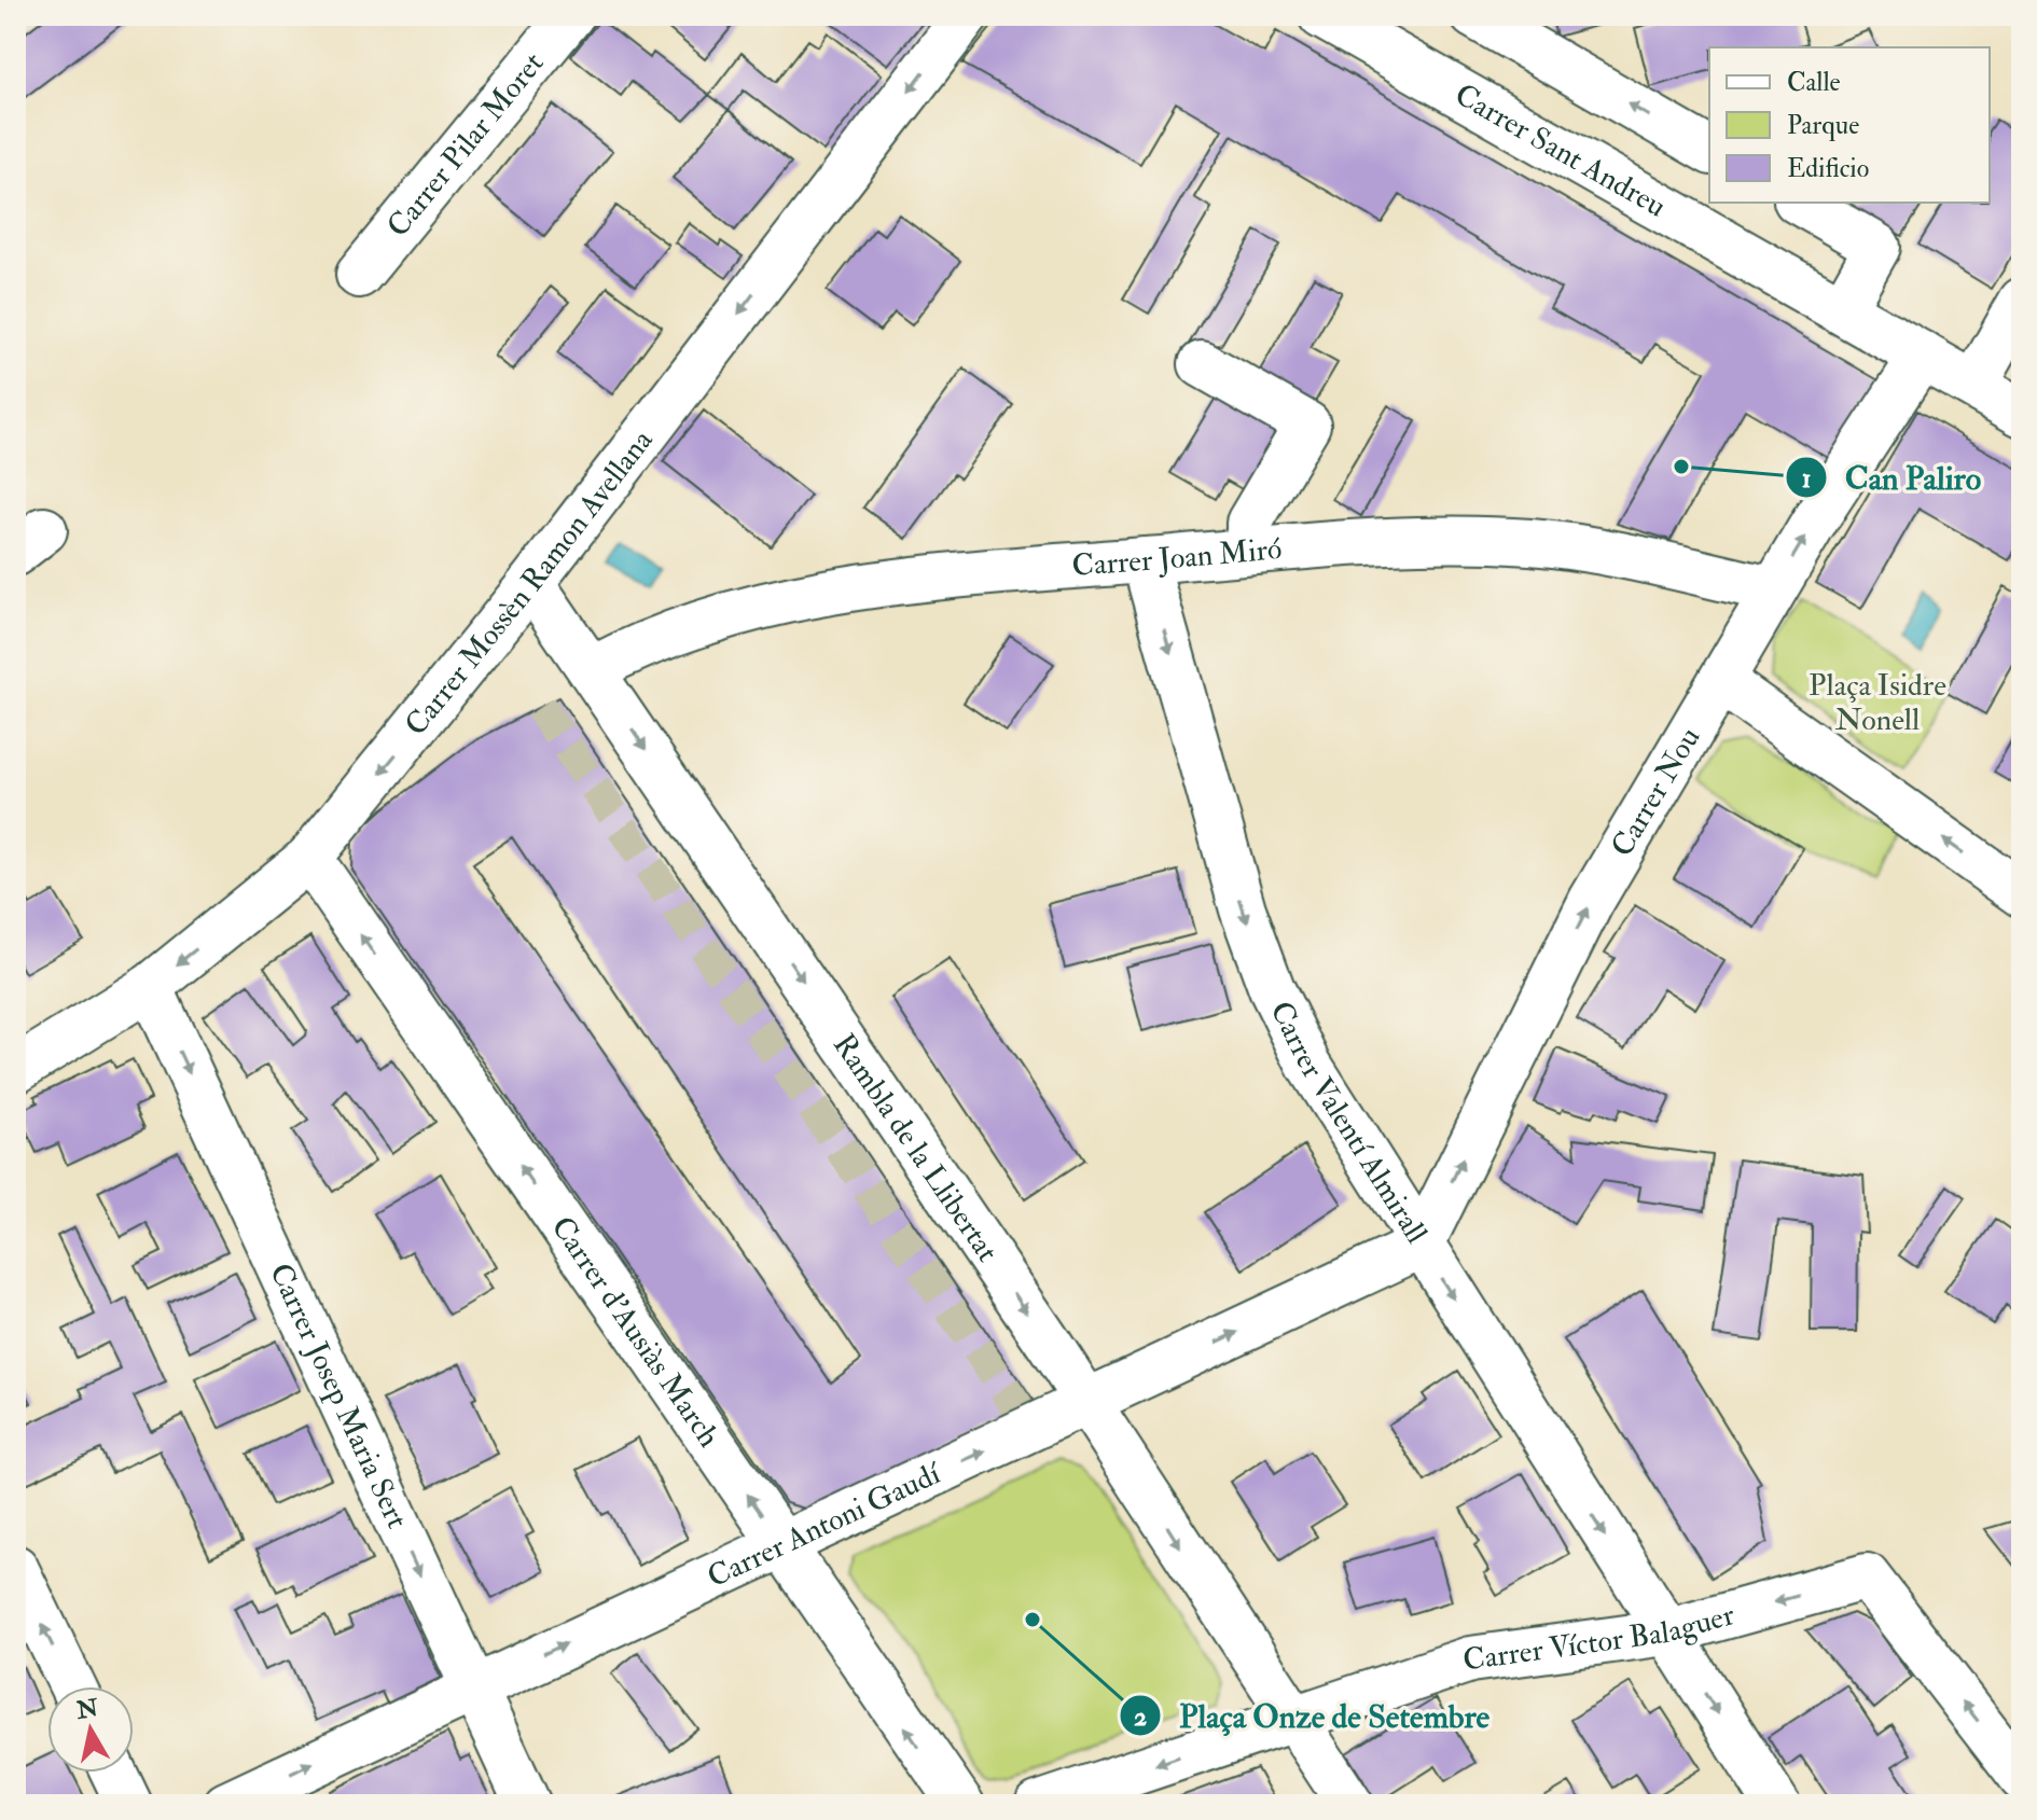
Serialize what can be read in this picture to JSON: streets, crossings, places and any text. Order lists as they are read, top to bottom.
{
  "streets": {
    "main road": ["Carrer Sant Andreu"],
    "street": [
      "Carrer Pilar Moret",
      "Carrer Joan Miró",
      "Carrer Mossèn Ramon Avellana",
      "Carrer Nou",
      "Carrer Valentí Almirall",
      "Rambla de la Llibertat",
      "Carrer d'Ausiàs March",
      "Carrer Josep Maria Sert",
      "Carrer Antoni Gaudí",
      "Carrer Víctor Balaguer"
    ]
  },
  "crossings": [
    ["Carrer Sant Andreu", "Carrer Nou"],
    ["Carrer Joan Miró", "Carrer Nou"],
    ["Carrer Joan Miró", "Carrer Valentí Almirall"],
    ["Carrer Joan Miró", "Rambla de la Llibertat"],
    ["Carrer Mossèn Ramon Avellana", "Rambla de la Llibertat"],
    ["Carrer Mossèn Ramon Avellana", "Carrer d'Ausiàs March"],
    ["Carrer Mossèn Ramon Avellana", "Carrer Josep Maria Sert"],
    ["Carrer Nou", "Carrer Valentí Almirall"],
    ["Carrer Nou", "Carrer Antoni Gaudí"],
    ["Carrer Valentí Almirall", "Carrer Antoni Gaudí"],
    ["Carrer Valentí Almirall", "Carrer Víctor Balaguer"],
    ["Rambla de la Llibertat", "Carrer Antoni Gaudí"],
    ["Rambla de la Llibertat", "Carrer Víctor Balaguer"],
    ["Carrer d'Ausiàs March", "Carrer Antoni Gaudí"],
    ["Carrer Josep Maria Sert", "Carrer Antoni Gaudí"]
  ],
  "one_way": [
    "Carrer Mossèn Ramon Avellana",
    "Carrer Nou",
    "Carrer Valentí Almirall",
    "Rambla de la Llibertat",
    "Carrer d'Ausiàs March",
    "Carrer Josep Maria Sert",
    "Carrer Antoni Gaudí",
    "Carrer Víctor Balaguer"
  ],
  "parks": ["Plaça Isidre Nonell"],
  "places": ["Can Paliro", "Plaça Onze de Setembre"],
  "legend": ["Calle", "Parque", "Edificio"],
  "north": "top"
}
